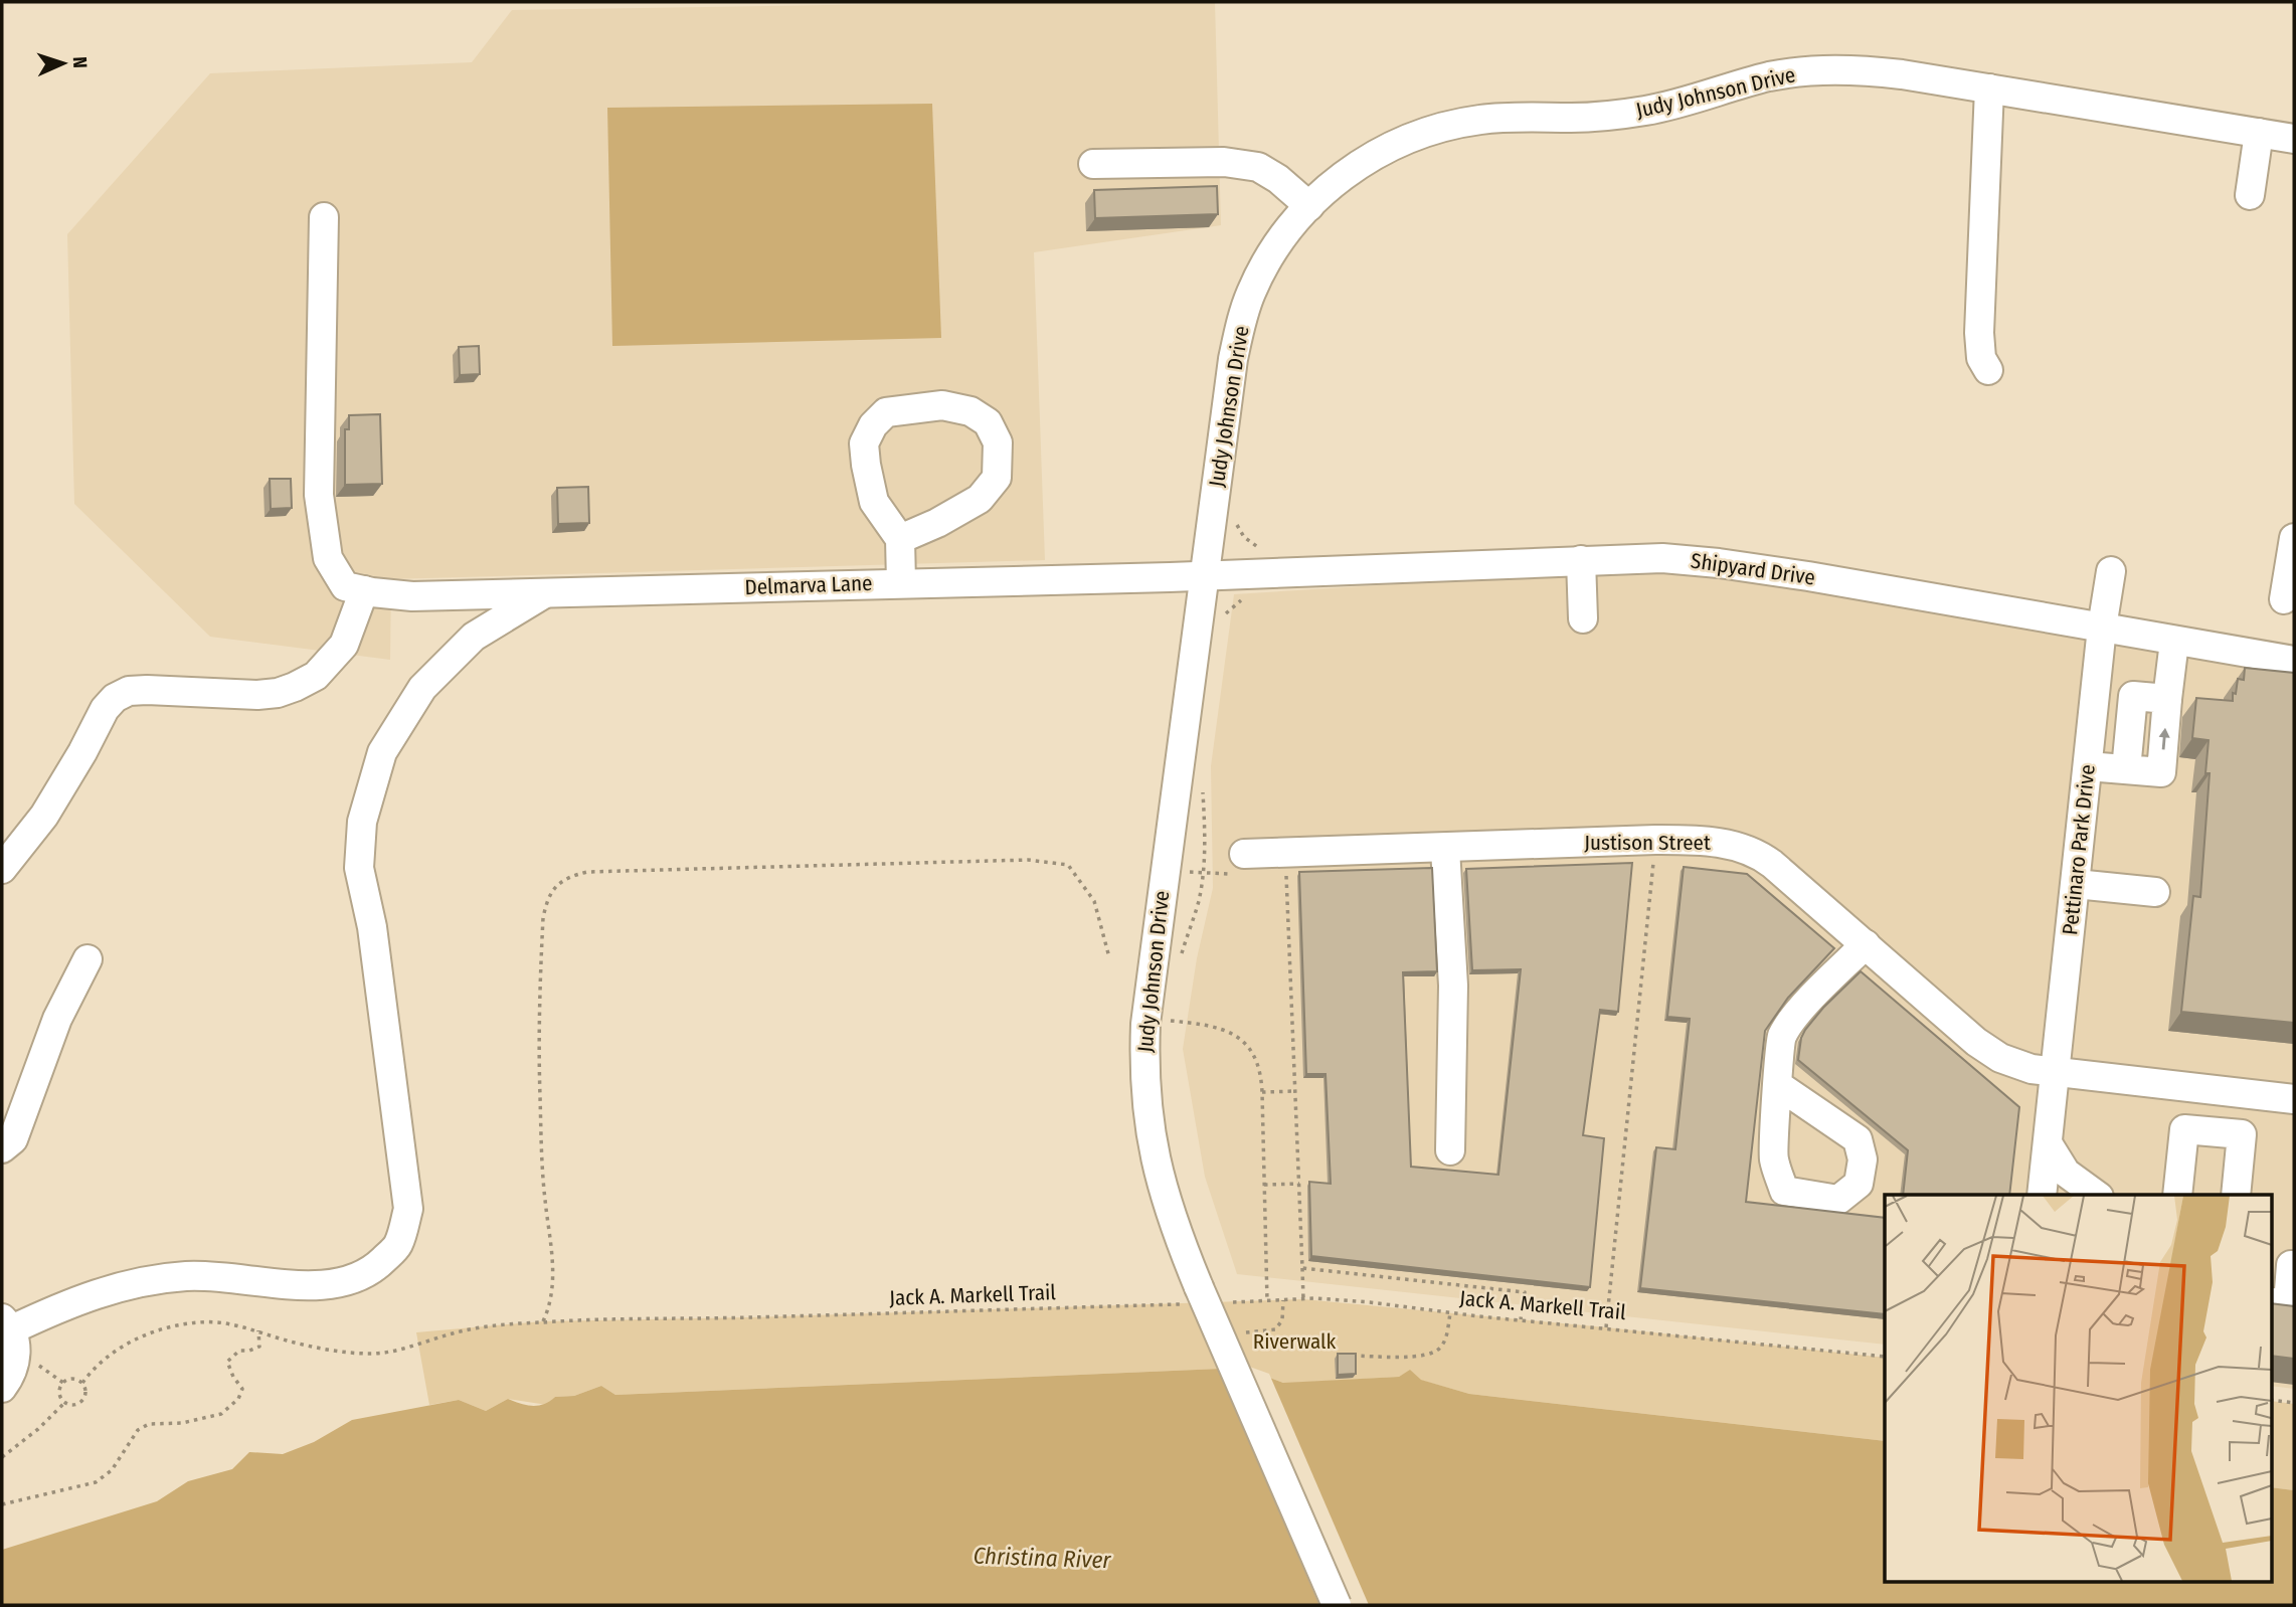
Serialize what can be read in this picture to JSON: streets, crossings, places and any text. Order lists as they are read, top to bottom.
{
  "streets": {
    "street": [
      "Judy Johnson Drive",
      "Shipyard Drive",
      "Delmarva Lane",
      "Justison Street",
      "Pettinaro Park Drive"
    ],
    "path": ["Jack A. Markell Trail"]
  },
  "crossings": [
    ["Judy Johnson Drive", "Shipyard Drive"],
    ["Judy Johnson Drive", "Delmarva Lane"],
    ["Judy Johnson Drive", "Jack A. Markell Trail"],
    ["Shipyard Drive", "Delmarva Lane"],
    ["Shipyard Drive", "Pettinaro Park Drive"],
    ["Justison Street", "Pettinaro Park Drive"]
  ],
  "water": ["Christina River"],
  "parks": ["Riverwalk"],
  "north": "right"
}
